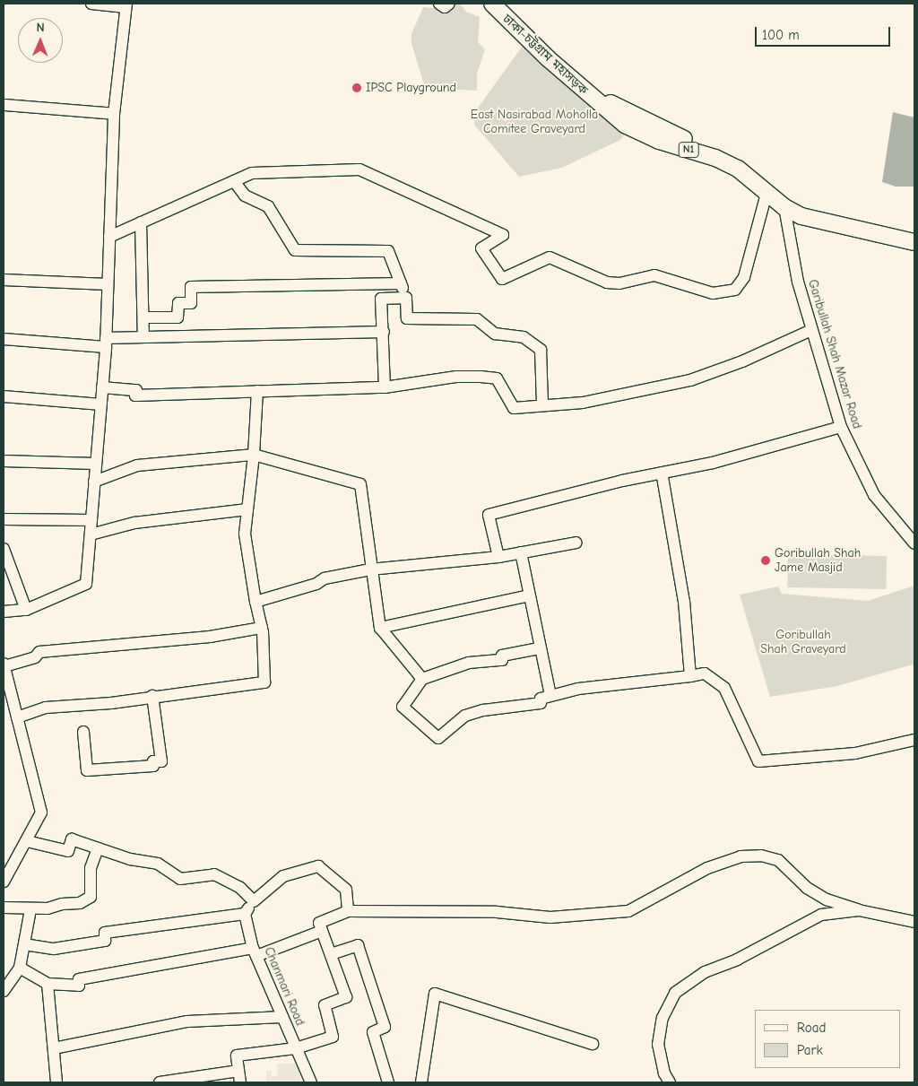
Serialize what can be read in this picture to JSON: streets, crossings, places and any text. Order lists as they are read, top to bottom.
{
  "streets": {
    "highway": ["ঢাকা-চট্টগ্রাম মহাসড়ক", "N1"],
    "street": ["Garibullah Shah Mazar Road", "Chanmari Road"]
  },
  "crossings": [
    ["ঢাকা-চট্টগ্রাম মহাসড়ক", "Garibullah Shah Mazar Road"]
  ],
  "parks": ["East Nasirabad Moholla Comitee Graveyard", "Goribullah Shah Graveyard"],
  "places": ["IPSC Playground", "Goribullah Shah Jame Masjid"],
  "legend": ["Road", "Park"],
  "scale_bar": "100 m",
  "north": "top"
}
